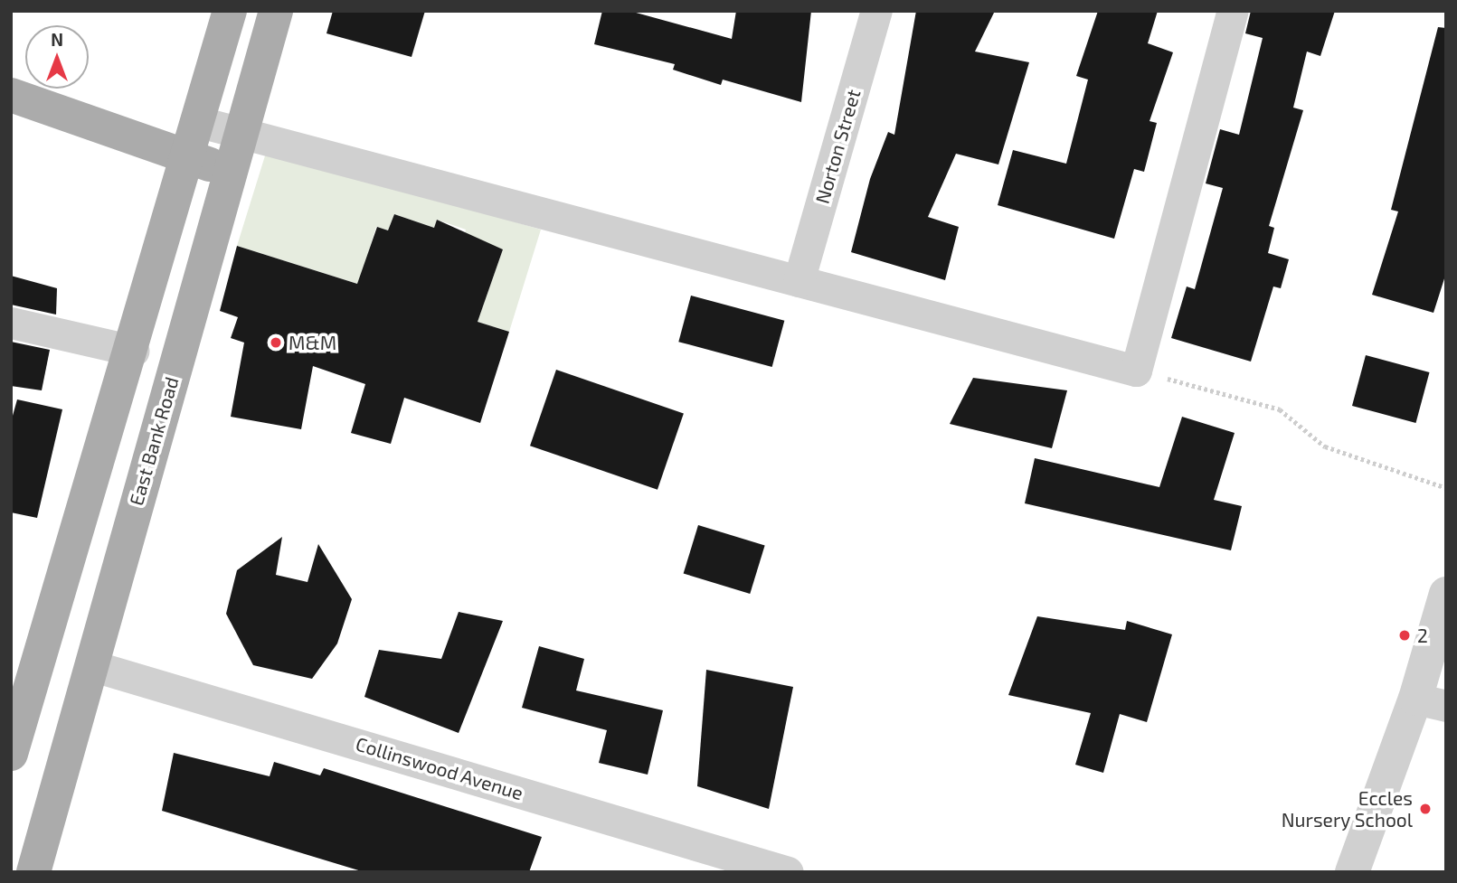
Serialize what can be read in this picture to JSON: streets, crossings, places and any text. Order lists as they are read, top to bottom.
{
  "streets": {
    "main road": ["East Bank Road"],
    "street": ["Norton Street", "Collinswood Avenue"]
  },
  "crossings": [
    ["East Bank Road", "Collinswood Avenue"]
  ],
  "places": ["M&M", "2", "Eccles Nursery School"],
  "north": "top"
}
